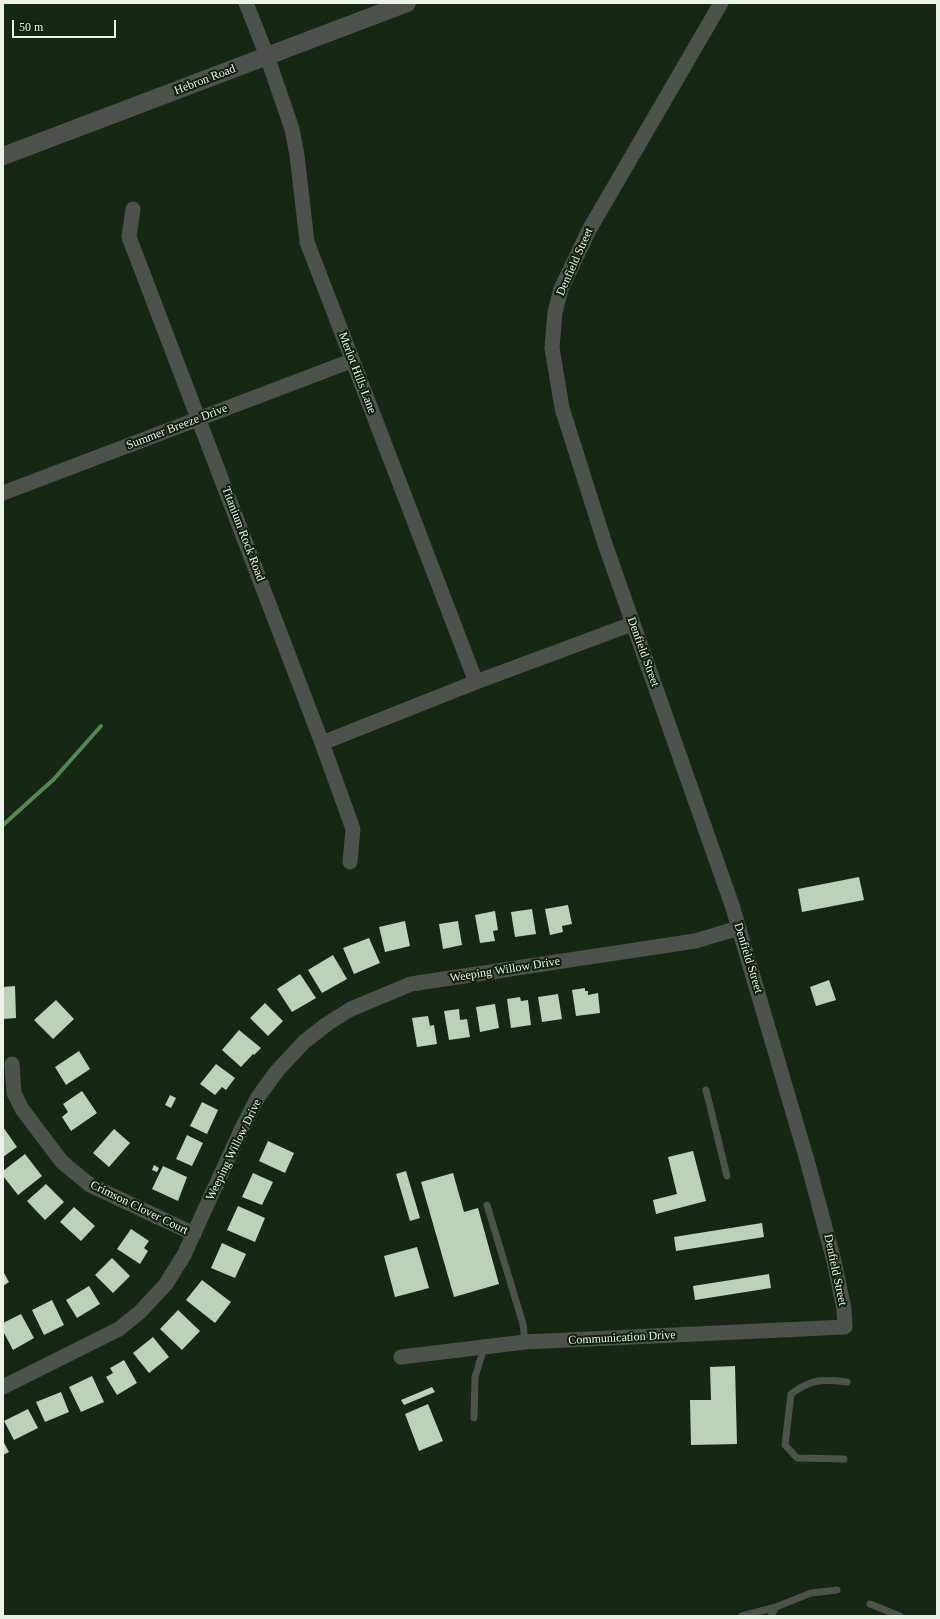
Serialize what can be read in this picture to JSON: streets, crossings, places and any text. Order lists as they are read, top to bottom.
{
  "streets": {
    "street": [
      "Hebron Road",
      "Denfield Street",
      "Merlot Hills Lane",
      "Summer Breeze Drive",
      "Titanium Rock Road",
      "Weeping Willow Drive",
      "Crimson Clover Court",
      "Communication Drive"
    ]
  },
  "crossings": [
    ["Hebron Road", "Merlot Hills Lane"],
    ["Denfield Street", "Weeping Willow Drive"],
    ["Denfield Street", "Communication Drive"],
    ["Merlot Hills Lane", "Summer Breeze Drive"],
    ["Summer Breeze Drive", "Titanium Rock Road"],
    ["Weeping Willow Drive", "Crimson Clover Court"]
  ],
  "scale_bar": "50 m"
}
